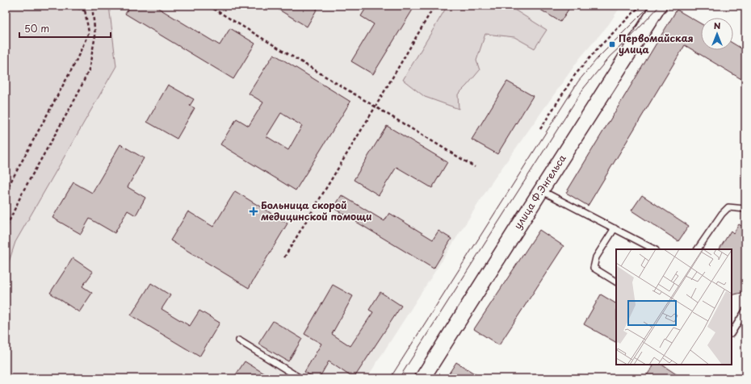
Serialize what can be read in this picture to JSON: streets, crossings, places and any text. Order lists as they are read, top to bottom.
{
  "streets": {
    "street": ["улица Ф.Энгельса"]
  },
  "places": {
    "transit": ["Первомайская улица"],
    "health": ["Больница скорой медицинской помощи"]
  },
  "scale_bar": "50 m",
  "north": "top"
}
